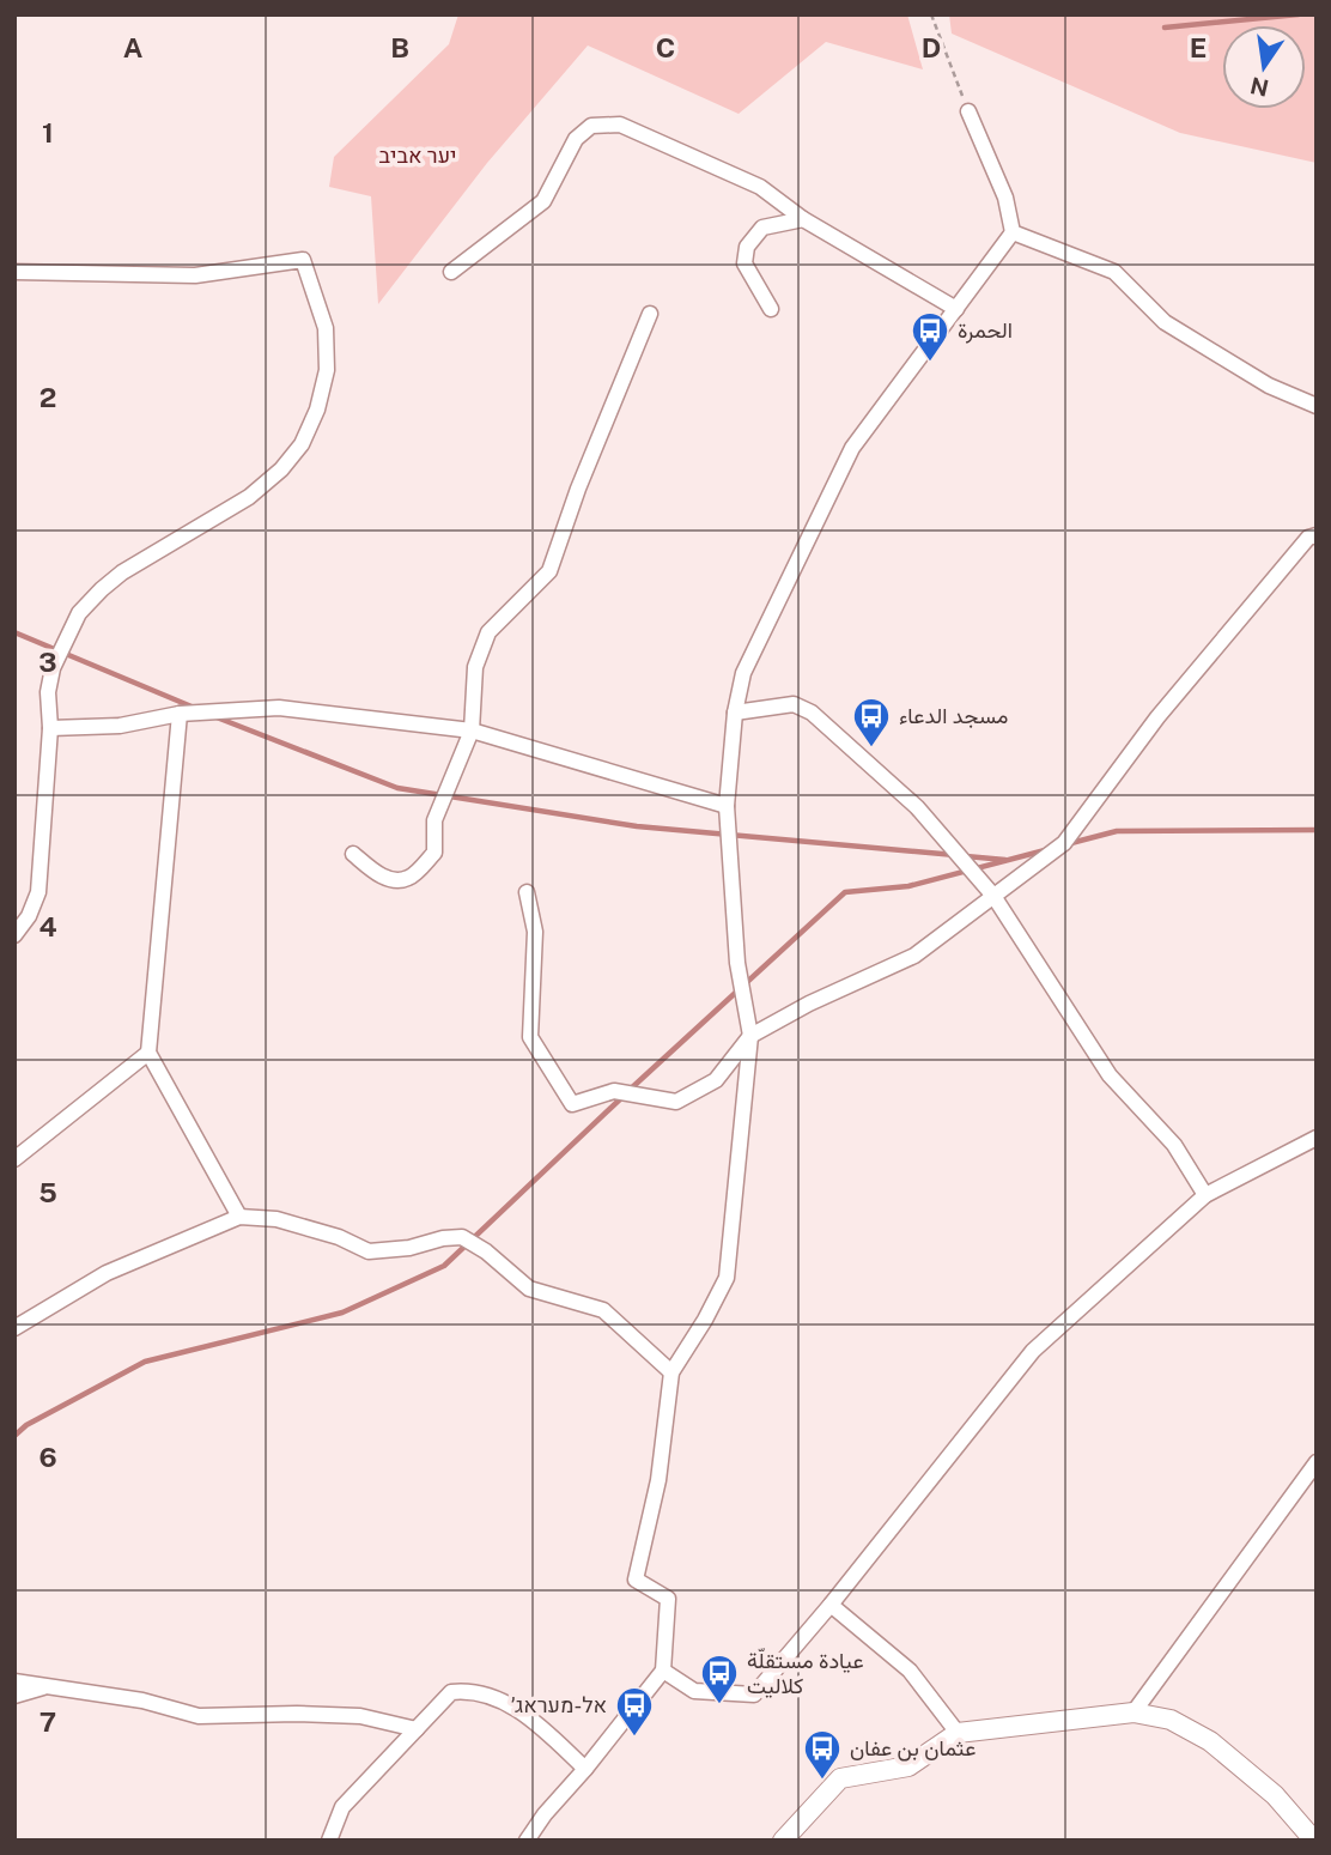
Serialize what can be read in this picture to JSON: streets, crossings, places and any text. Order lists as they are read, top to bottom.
{
  "parks": ["יער אביב"],
  "places": {
    "bus stop": [
      "الحمرة",
      "مسجد الدعاء",
      "عيادة مستقلّة كلاليت",
      "אל-מעראג׳",
      "عثمان بن عفان"
    ]
  },
  "north": "bottom",
  "grid": {
    "columns": [
      "A",
      "B",
      "C",
      "D",
      "E"
    ],
    "rows": [
      "1",
      "2",
      "3",
      "4",
      "5",
      "6",
      "7"
    ]
  }
}
